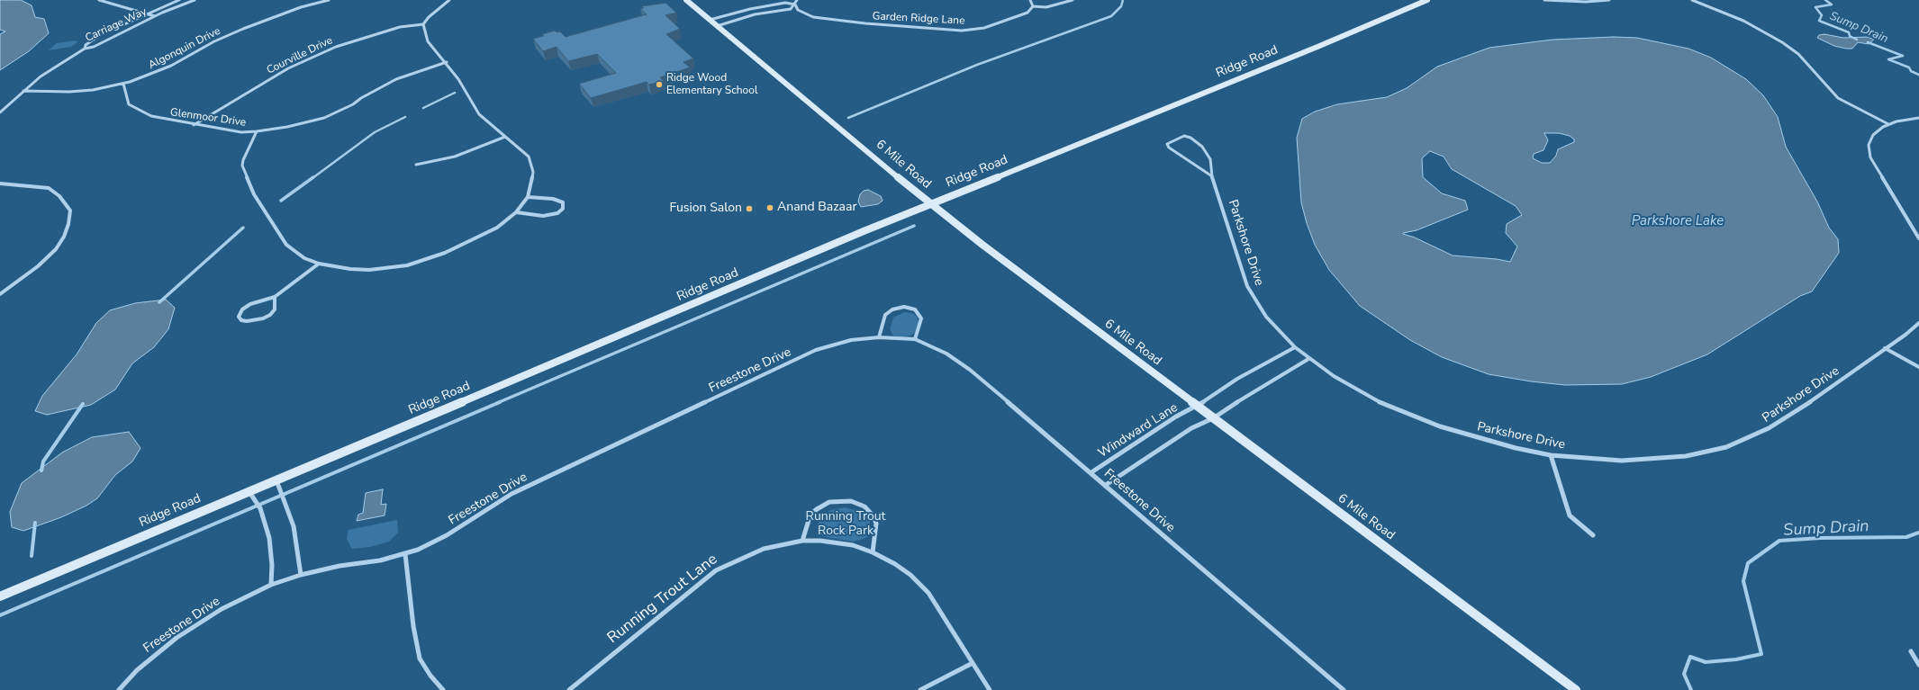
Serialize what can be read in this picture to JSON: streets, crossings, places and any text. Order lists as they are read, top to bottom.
{
  "streets": {
    "street": [
      "Garden Ridge Lane",
      "Carriage Way",
      "Algonquin Drive",
      "Courville Drive",
      "Ridge Road",
      "Glenmoor Drive",
      "6 Mile Road",
      "Parkshore Drive",
      "Freestone Drive",
      "Windward Lane",
      "Running Trout Lane"
    ]
  },
  "crossings": [
    ["Carriage Way", "Algonquin Drive"],
    ["Algonquin Drive", "Glenmoor Drive"],
    ["Courville Drive", "Glenmoor Drive"],
    ["Ridge Road", "6 Mile Road"],
    ["6 Mile Road", "Windward Lane"],
    ["Parkshore Drive", "Windward Lane"],
    ["Freestone Drive", "Windward Lane"]
  ],
  "water": ["Sump Drain", "Parkshore Lake"],
  "parks": ["Running Trout Rock Park"],
  "places": ["Ridge Wood Elementary School", "Anand Bazaar", "Fusion Salon"]
}
